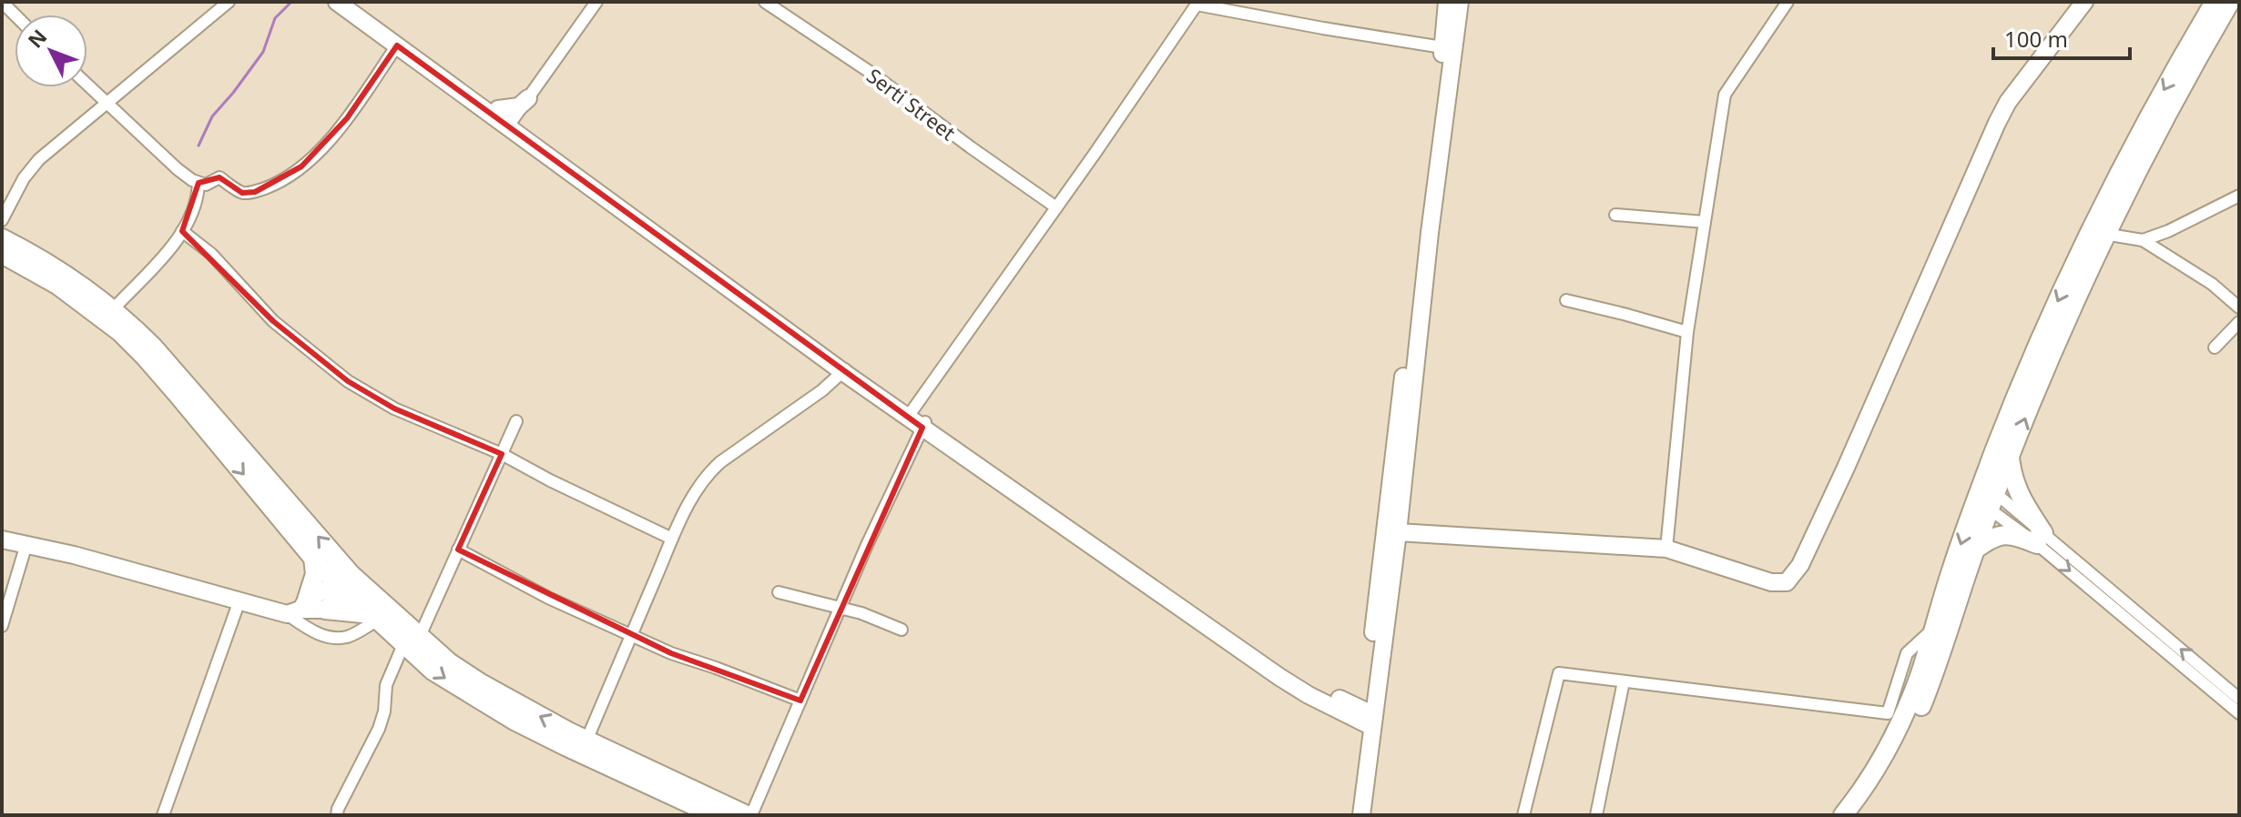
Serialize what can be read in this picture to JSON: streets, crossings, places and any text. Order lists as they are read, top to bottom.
{
  "streets": {
    "street": ["Serti Street"]
  },
  "scale_bar": "100 m",
  "north": "top left"
}
